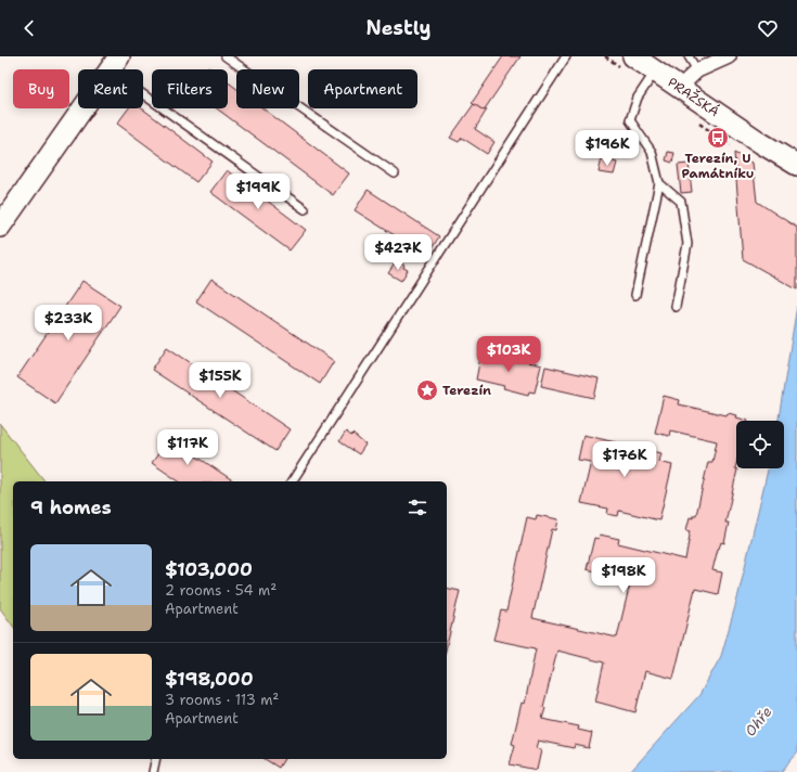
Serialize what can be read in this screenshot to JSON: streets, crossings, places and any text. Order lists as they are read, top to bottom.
{
  "streets": {
    "main road": ["PRAŽSKÁ"]
  },
  "water": ["Ohře"],
  "places": {
    "bus stop": ["Terezín, U Památníku"],
    "place": ["Terezín"]
  },
  "page": {
    "header": "Nestly",
    "chip": [
      "Buy",
      "Rent",
      "Filters",
      "New",
      "Apartment"
    ],
    "price": [
      "$196K",
      "$199K",
      "$427K",
      "$233K",
      "$103K",
      "$155K",
      "$117K",
      "$176K",
      "$198K"
    ],
    "heading": "9 homes",
    "list": [
      {
        "name": "$103,000",
        "note": "2 rooms · 54 m² · Apartment"
      },
      {
        "name": "$198,000",
        "note": "3 rooms · 113 m² · Apartment"
      }
    ]
  }
}
